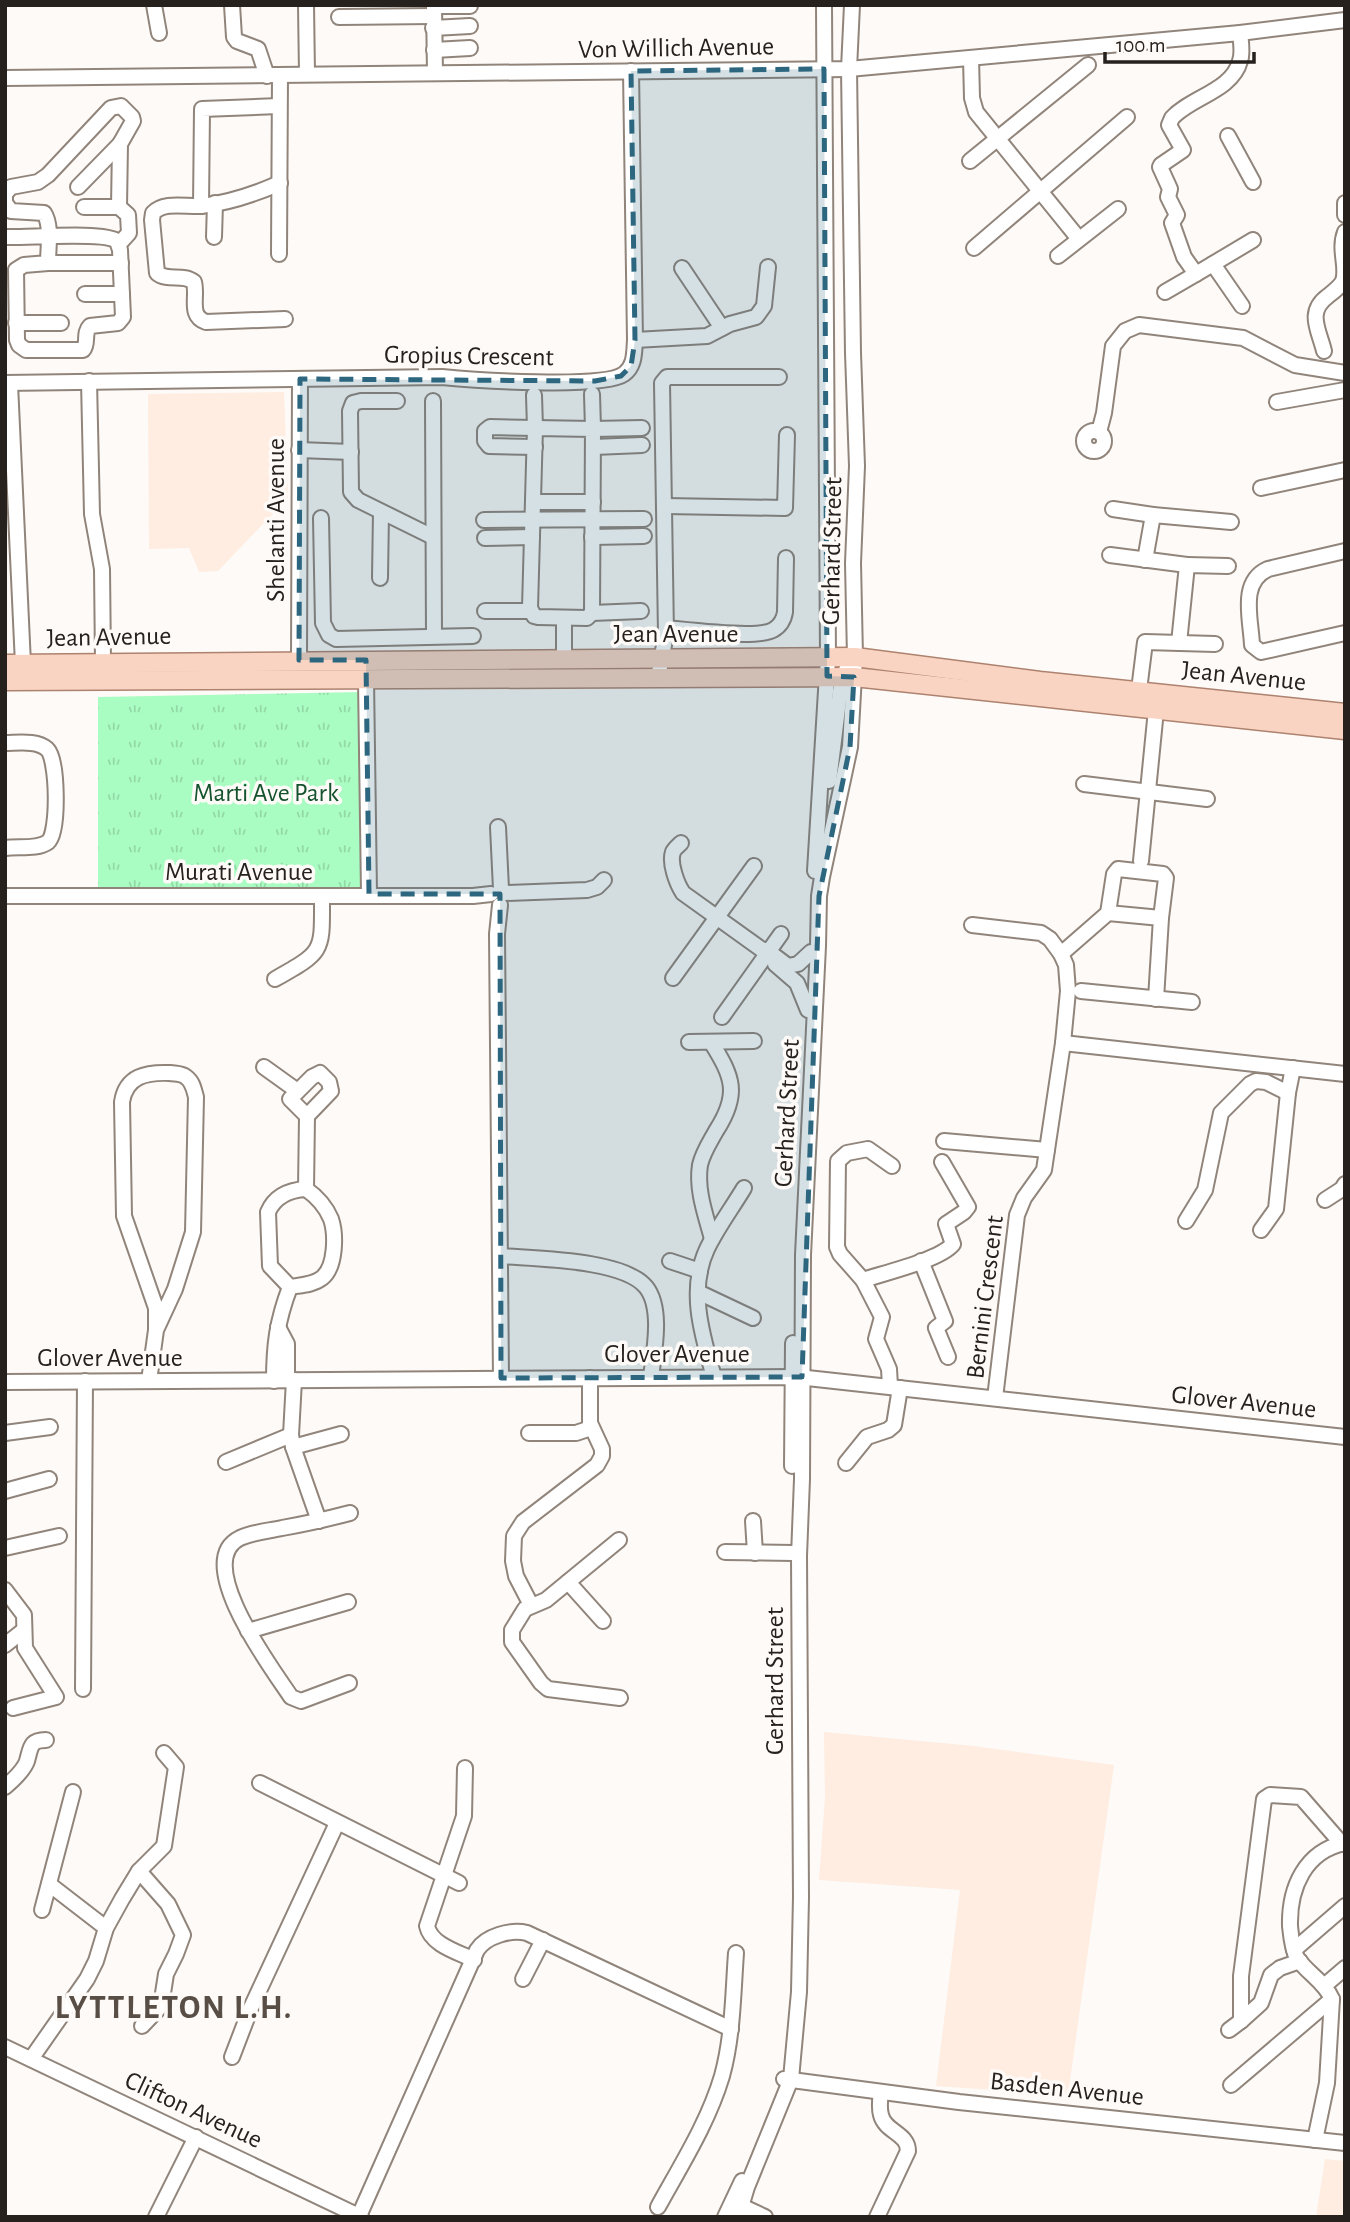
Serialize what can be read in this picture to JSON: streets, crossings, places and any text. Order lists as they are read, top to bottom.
{
  "streets": {
    "main road": ["Jean Avenue"],
    "street": [
      "Von Willich Avenue",
      "Gropius Crescent",
      "Shelanti Avenue",
      "Gerhard Street",
      "Murati Avenue",
      "Bernini Crescent",
      "Glover Avenue",
      "Basden Avenue",
      "Clifton Avenue"
    ]
  },
  "crossings": [
    ["Von Willich Avenue", "Gropius Crescent"],
    ["Von Willich Avenue", "Gerhard Street"],
    ["Gropius Crescent", "Shelanti Avenue"],
    ["Shelanti Avenue", "Jean Avenue"],
    ["Gerhard Street", "Jean Avenue"],
    ["Gerhard Street", "Glover Avenue"],
    ["Gerhard Street", "Basden Avenue"],
    ["Bernini Crescent", "Glover Avenue"]
  ],
  "districts": ["LYTTLETON L.H."],
  "parks": ["Marti Ave Park"],
  "scale_bar": "100 m"
}
